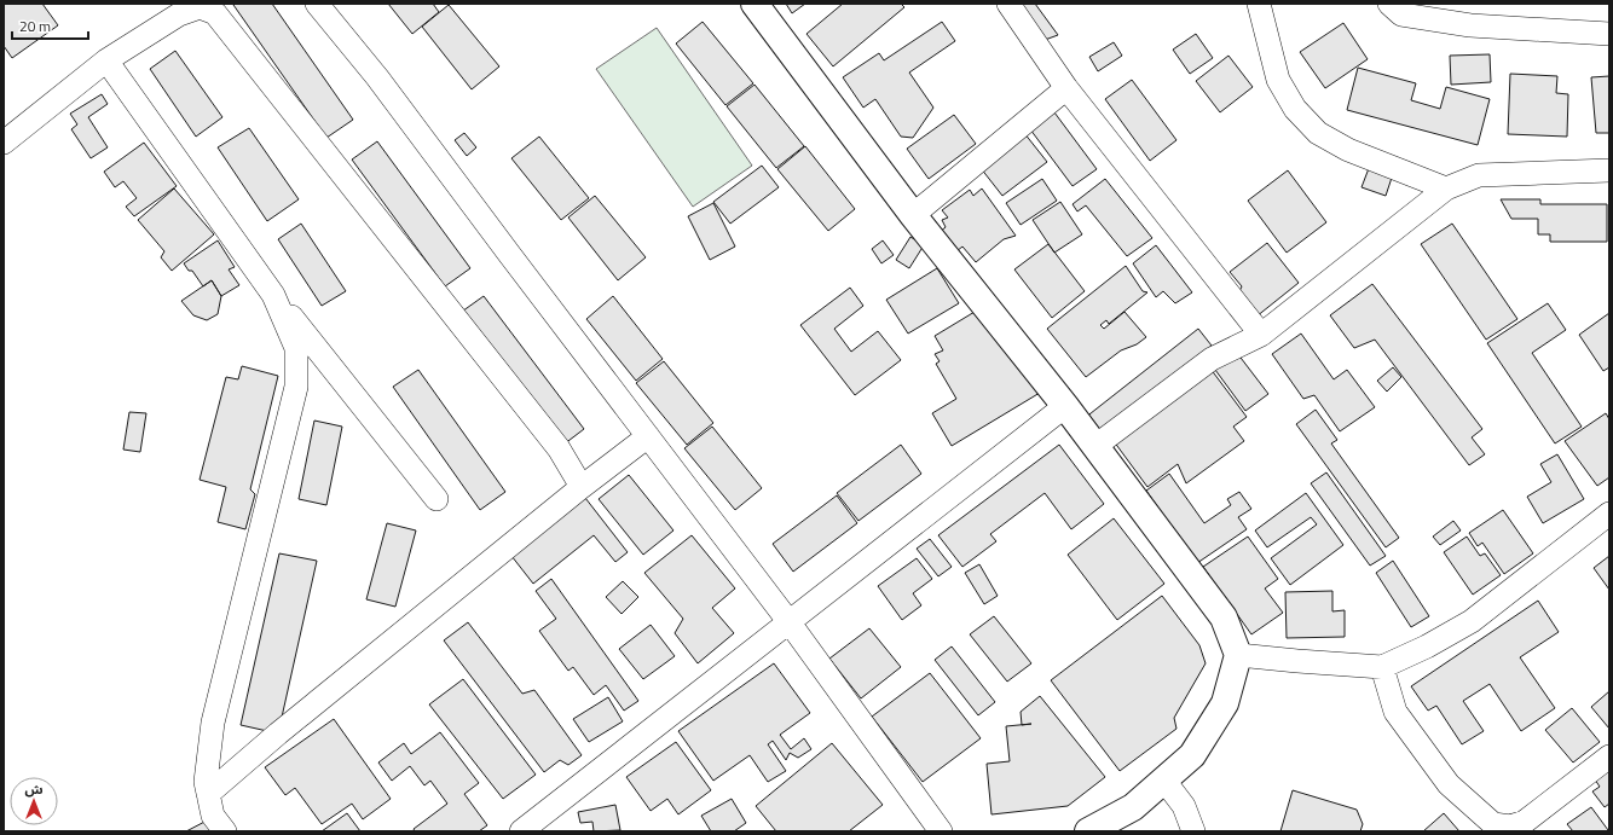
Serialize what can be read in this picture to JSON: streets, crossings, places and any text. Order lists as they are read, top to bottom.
{
  "scale_bar": "20 m",
  "north": "top"
}
